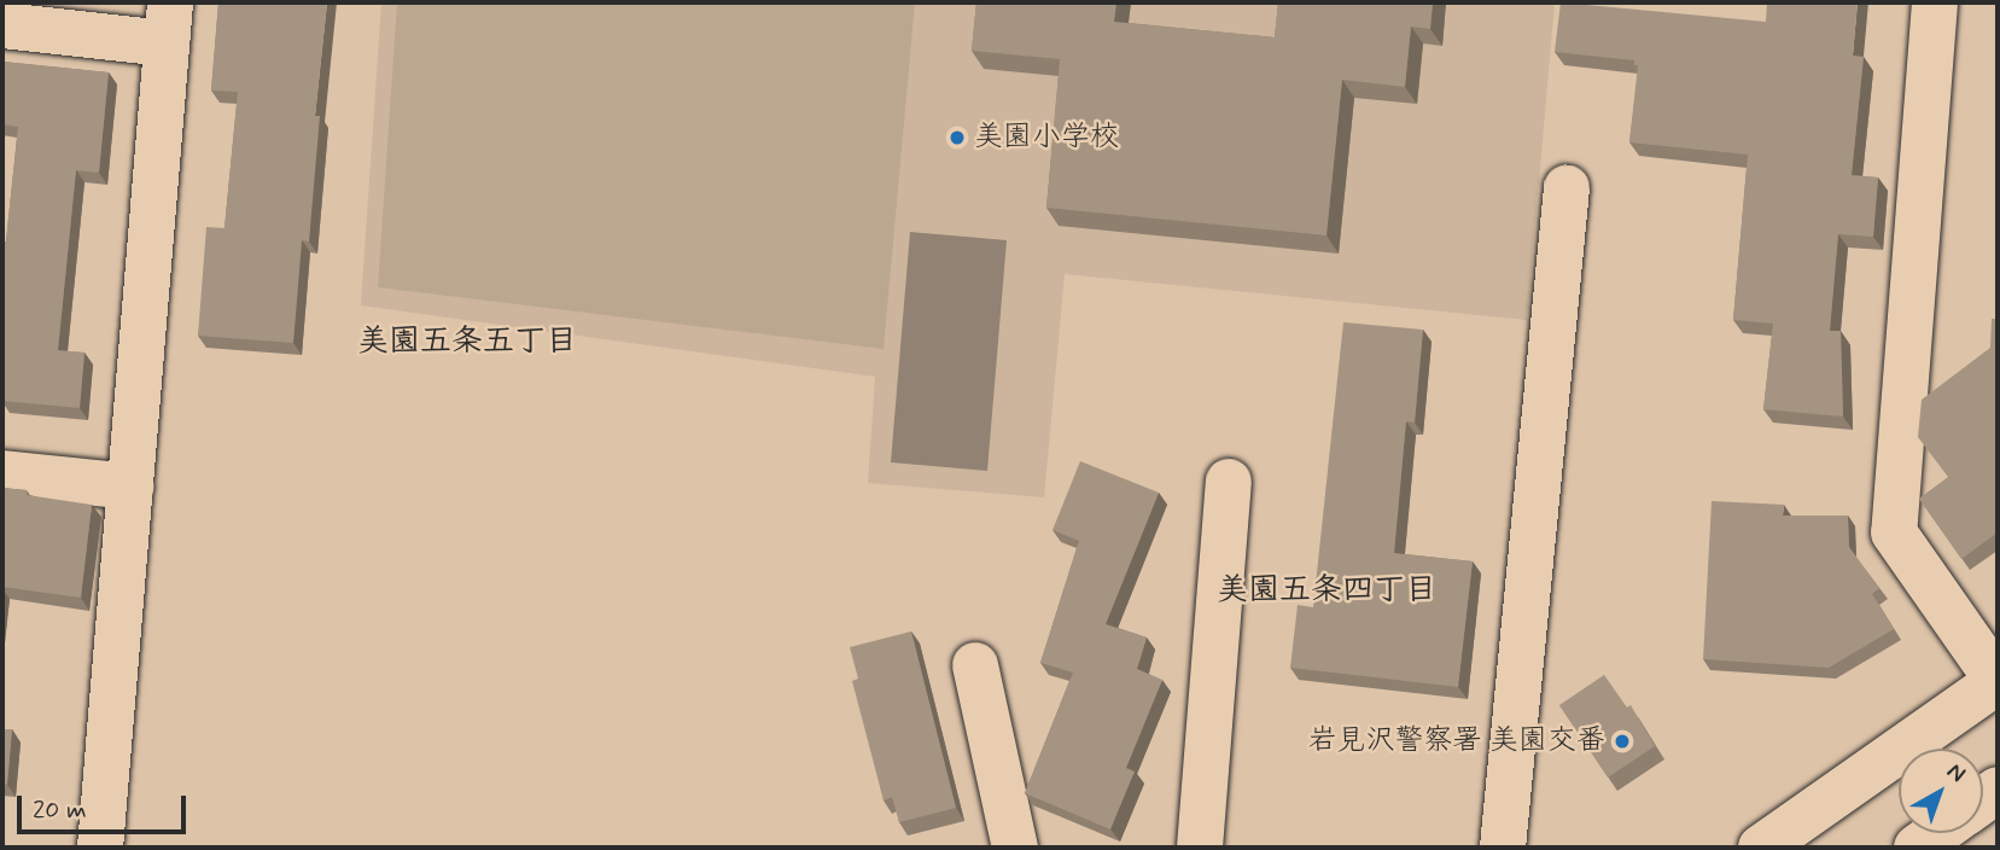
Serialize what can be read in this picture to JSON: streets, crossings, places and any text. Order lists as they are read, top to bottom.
{
  "districts": ["美園五条五丁目", "美園五条四丁目"],
  "places": ["美園小学校", "岩見沢警察署 美園交番"],
  "scale_bar": "20 m",
  "north": "top right"
}
